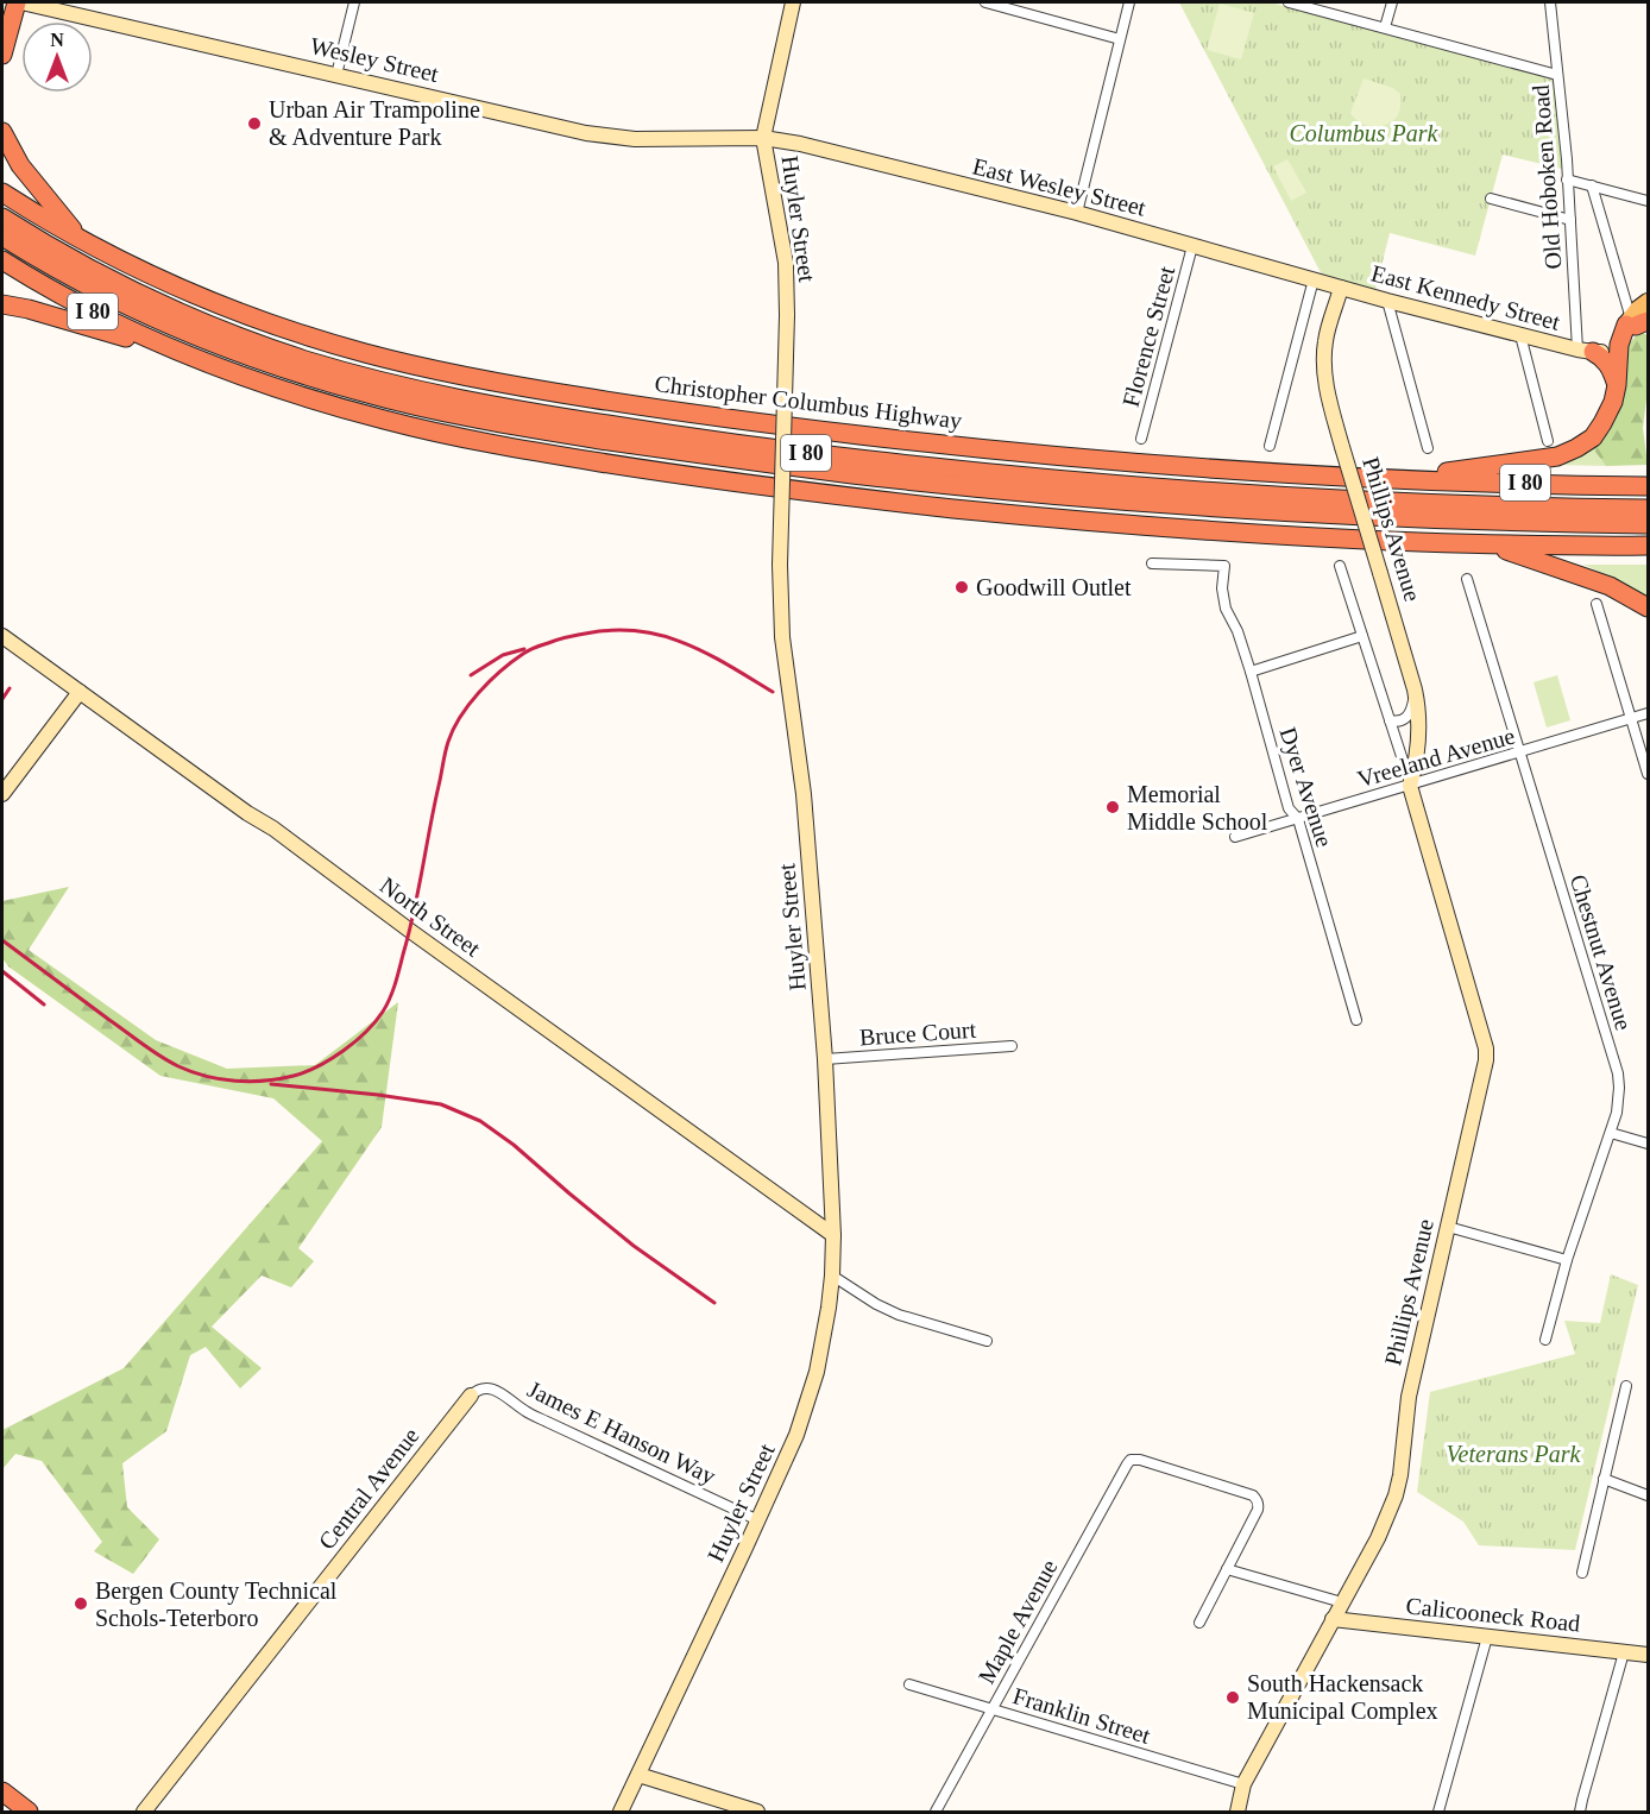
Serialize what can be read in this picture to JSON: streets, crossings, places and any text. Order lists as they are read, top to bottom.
{
  "streets": {
    "highway": ["I 80", "Christopher Columbus Highway"],
    "main road": ["East Kennedy Street"],
    "street": [
      "Wesley Street",
      "Old Hoboken Road",
      "East Wesley Street",
      "Huyler Street",
      "Florence Street",
      "Phillips Avenue",
      "Vreeland Avenue",
      "Dyer Avenue",
      "North Street",
      "Chestnut Avenue",
      "Bruce Court",
      "James E Hanson Way",
      "Central Avenue",
      "Calicooneck Road",
      "Maple Avenue",
      "Franklin Street"
    ]
  },
  "crossings": [
    ["Wesley Street", "East Wesley Street"],
    ["Wesley Street", "Huyler Street"],
    ["Old Hoboken Road", "East Kennedy Street"],
    ["East Wesley Street", "Huyler Street"],
    ["East Wesley Street", "East Kennedy Street"],
    ["East Wesley Street", "Florence Street"],
    ["East Wesley Street", "Phillips Avenue"],
    ["Huyler Street", "North Street"],
    ["Huyler Street", "Bruce Court"],
    ["Huyler Street", "James E Hanson Way"],
    ["East Kennedy Street", "Phillips Avenue"],
    ["Phillips Avenue", "Vreeland Avenue"],
    ["Phillips Avenue", "Calicooneck Road"],
    ["Phillips Avenue", "Franklin Street"],
    ["Vreeland Avenue", "Dyer Avenue"],
    ["Vreeland Avenue", "Chestnut Avenue"],
    ["James E Hanson Way", "Central Avenue"],
    ["Maple Avenue", "Franklin Street"]
  ],
  "parks": ["Columbus Park", "Veterans Park"],
  "places": [
    "Urban Air Trampoline & Adventure Park",
    "Goodwill Outlet",
    "Memorial Middle School",
    "Bergen County Technical Schols-Teterboro",
    "South Hackensack Municipal Complex"
  ],
  "north": "top"
}
